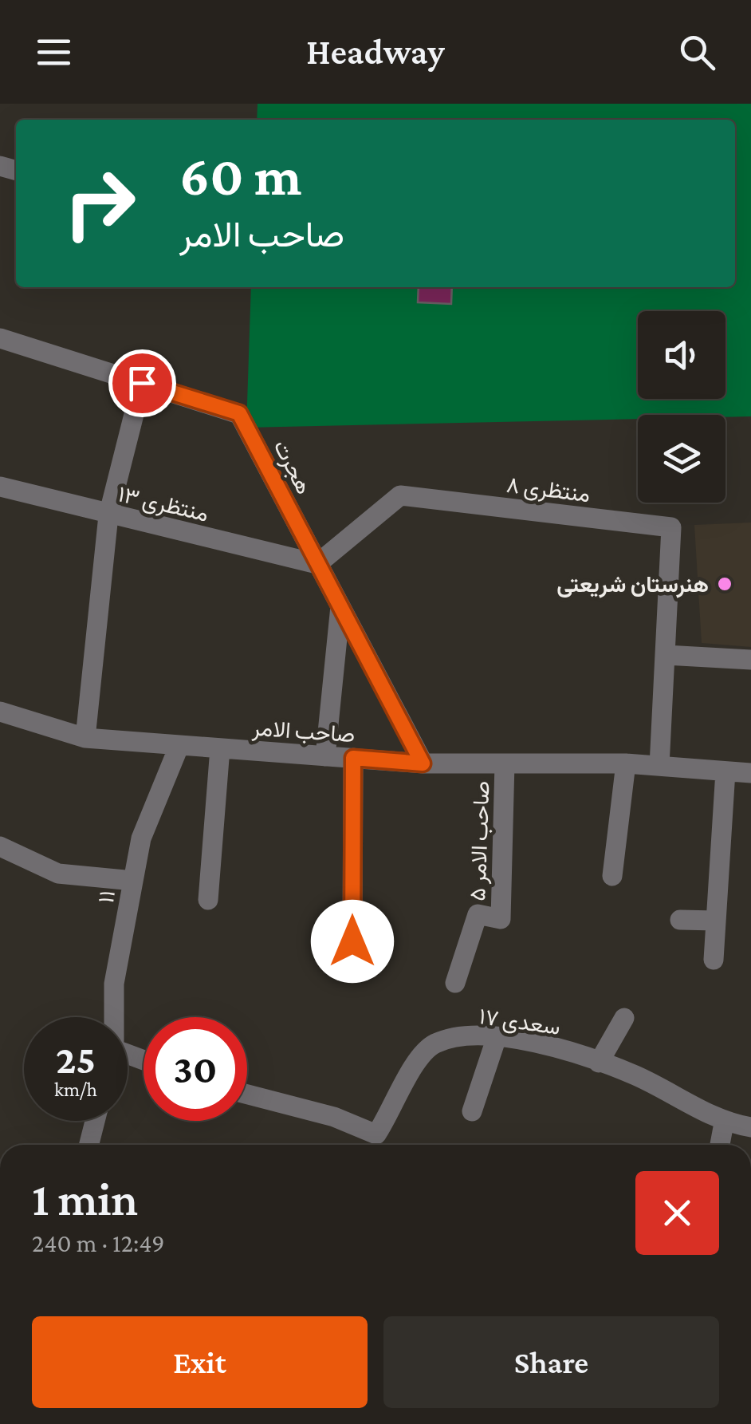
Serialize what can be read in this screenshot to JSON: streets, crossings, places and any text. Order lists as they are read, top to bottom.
{
  "streets": {
    "street": [
      "هجرت",
      "منتظری ۸",
      "منتظری ۱۳",
      "صاحب الامر",
      "صاحب الامر ۵",
      "۱۱",
      "سعدی ۱۷"
    ]
  },
  "crossings": [
    ["هجرت", "منتظری ۸"],
    ["هجرت", "منتظری ۱۳"],
    ["هجرت", "صاحب الامر"],
    ["منتظری ۸", "منتظری ۱۳"],
    ["صاحب الامر", "صاحب الامر ۵"],
    ["صاحب الامر", "۱۱"]
  ],
  "places": ["هنرستان شریعتی"],
  "page": {
    "header": "Headway",
    "turn": ["60 m", "صاحب الامر"],
    "speed": "25 km/h",
    "limit": "30",
    "heading": ["1 min", "240 m · 12:49"],
    "buttons": ["Exit", "Share"]
  }
}
